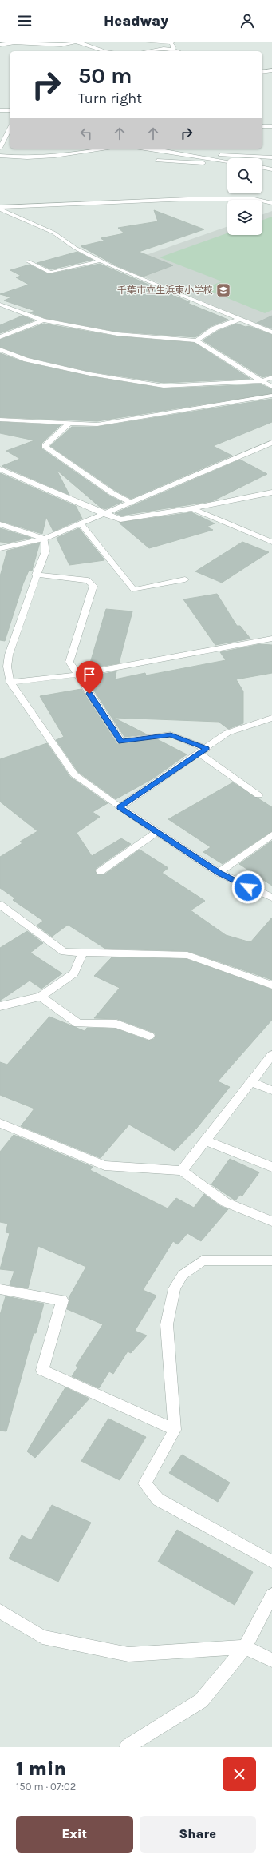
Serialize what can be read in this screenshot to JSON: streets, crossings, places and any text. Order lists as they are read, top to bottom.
{
  "places": {
    "school or university": ["千葉市立生浜東小学校"]
  },
  "page": {
    "header": "Headway",
    "turn": ["50 m", "Turn right"],
    "heading": ["1 min", "150 m · 07:02"],
    "buttons": ["Exit", "Share"]
  }
}
